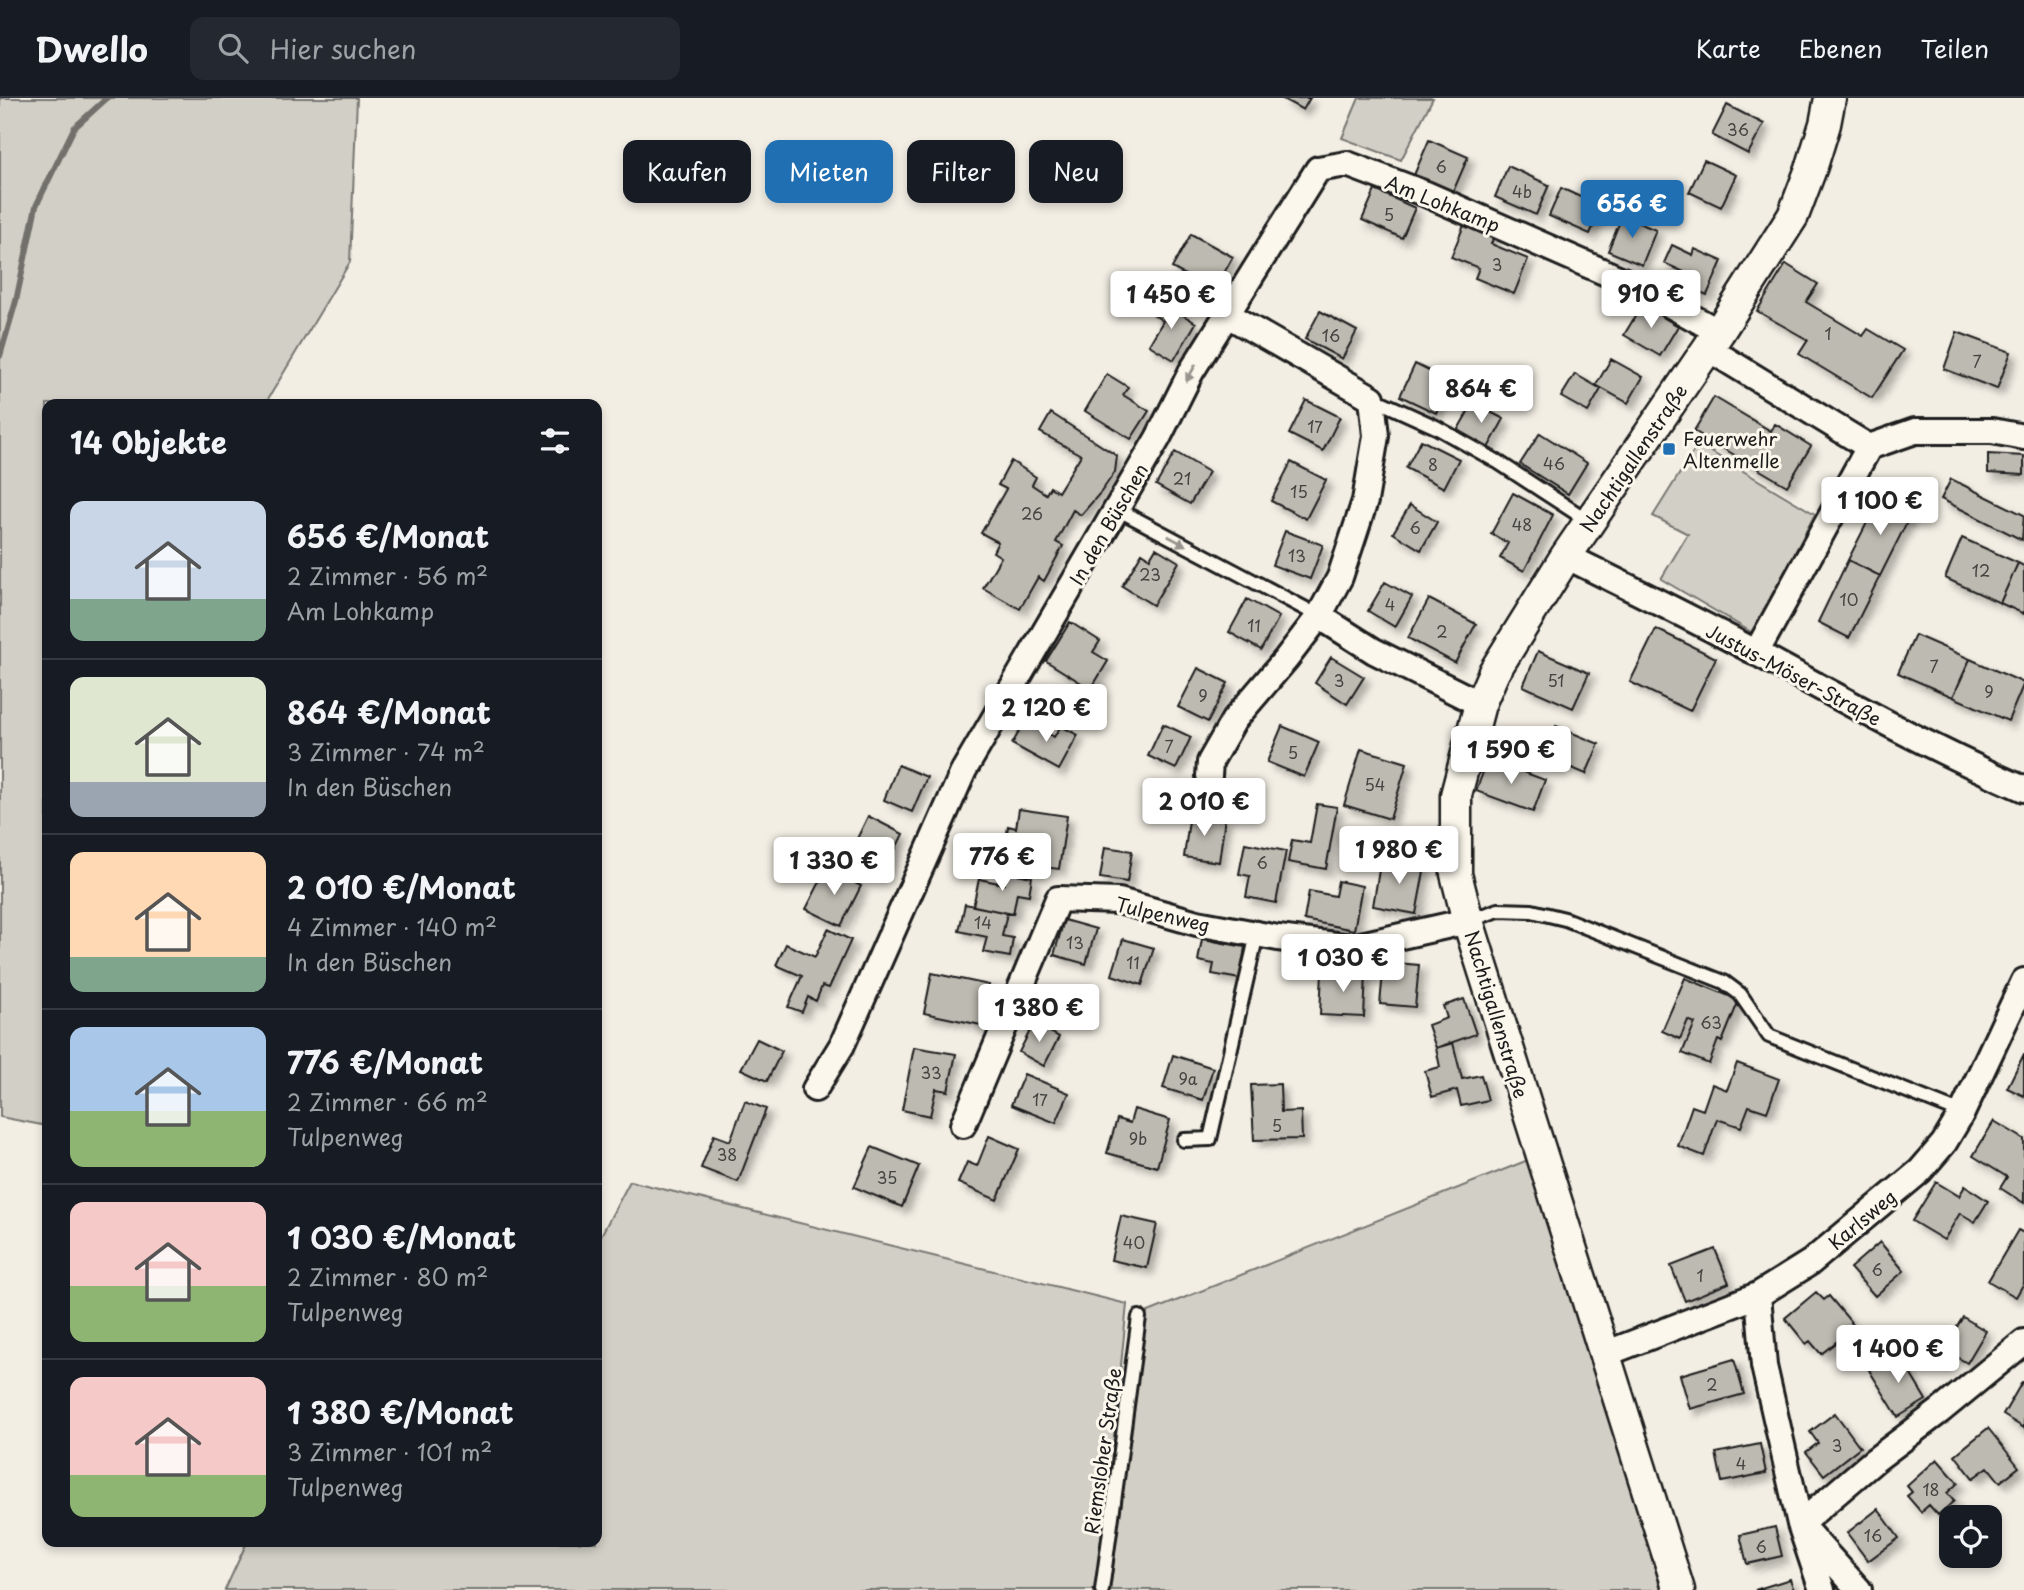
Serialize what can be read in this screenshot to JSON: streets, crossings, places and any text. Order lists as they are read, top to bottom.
{
  "streets": {
    "street": [
      "Am Lohkamp",
      "Nachtigallenstraße",
      "In den Büschen",
      "Justus-Möser-Straße",
      "Tulpenweg",
      "Karlsweg"
    ],
    "lane": ["Riemsloher Straße"]
  },
  "crossings": [
    ["Am Lohkamp", "Nachtigallenstraße"],
    ["Am Lohkamp", "In den Büschen"],
    ["Nachtigallenstraße", "Justus-Möser-Straße"],
    ["Nachtigallenstraße", "Tulpenweg"],
    ["Nachtigallenstraße", "Karlsweg"]
  ],
  "places": {
    "transit": ["Feuerwehr Altenmelle"]
  },
  "house_numbers": [
    "36",
    "6",
    "4b",
    "5",
    "3",
    "1",
    "16",
    "7",
    "17",
    "46",
    "8",
    "21",
    "15",
    "26",
    "48",
    "6",
    "13",
    "12",
    "23",
    "10",
    "4",
    "11",
    "2",
    "7",
    "3",
    "51",
    "9",
    "9",
    "7",
    "5",
    "54",
    "6",
    "14",
    "13",
    "11",
    "63",
    "33",
    "9a",
    "17",
    "5",
    "9b",
    "38",
    "35",
    "40",
    "6",
    "1",
    "2",
    "3",
    "4",
    "18",
    "16",
    "6"
  ],
  "page": {
    "header": "Dwello",
    "search": "Hier suchen",
    "nav": ["Karte", "Ebenen", "Teilen"],
    "chip": [
      "Kaufen",
      "Mieten",
      "Filter",
      "Neu"
    ],
    "price": [
      "656 €",
      "910 €",
      "1 450 €",
      "864 €",
      "1 100 €",
      "2 120 €",
      "1 590 €",
      "2 010 €",
      "1 980 €",
      "776 €",
      "1 330 €",
      "1 030 €",
      "1 380 €",
      "1 400 €"
    ],
    "heading": "14 Objekte",
    "list": [
      {
        "name": "656 €/Monat",
        "note": "2 Zimmer · 56 m² · Am Lohkamp"
      },
      {
        "name": "864 €/Monat",
        "note": "3 Zimmer · 74 m² · In den Büschen"
      },
      {
        "name": "2 010 €/Monat",
        "note": "4 Zimmer · 140 m² · In den Büschen"
      },
      {
        "name": "776 €/Monat",
        "note": "2 Zimmer · 66 m² · Tulpenweg"
      },
      {
        "name": "1 030 €/Monat",
        "note": "2 Zimmer · 80 m² · Tulpenweg"
      },
      {
        "name": "1 380 €/Monat",
        "note": "3 Zimmer · 101 m² · Tulpenweg"
      }
    ]
  }
}
